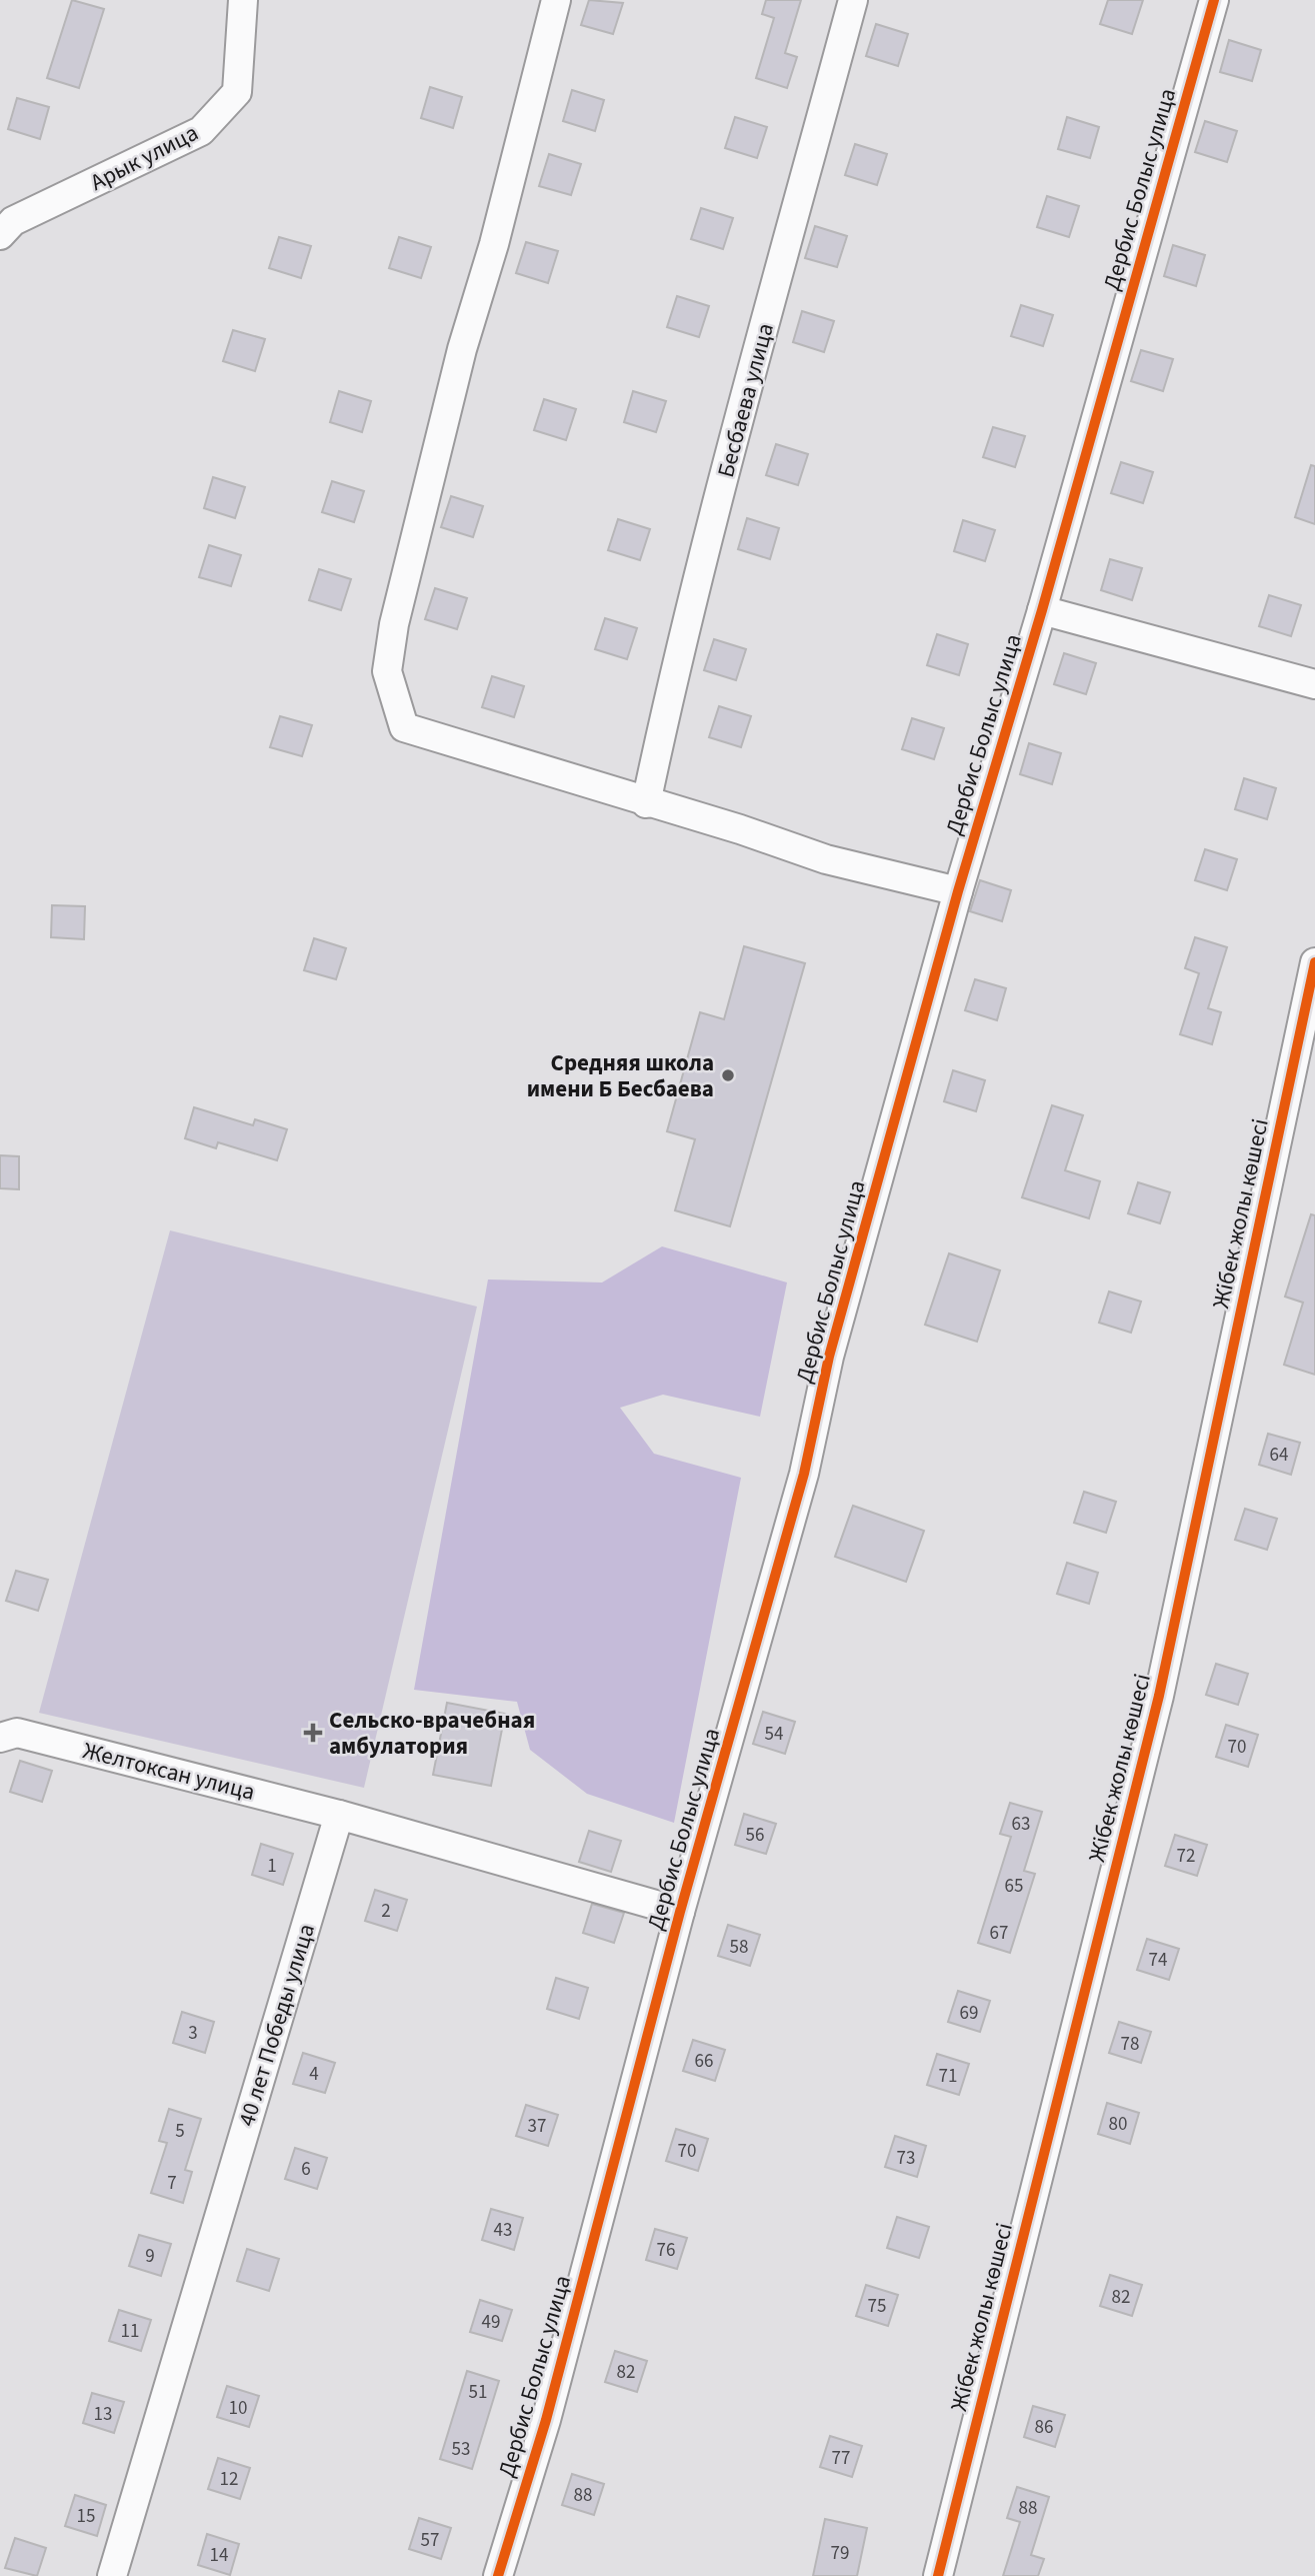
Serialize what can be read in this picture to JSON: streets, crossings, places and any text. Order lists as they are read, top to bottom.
{
  "streets": {
    "street": [
      "Арык улица",
      "Дербис Болыс улица",
      "Бесбаева улица",
      "Жібек жолы көшесі",
      "Желтоксан улица",
      "40 лет Победы улица"
    ]
  },
  "crossings": [
    ["Желтоксан улица", "40 лет Победы улица"]
  ],
  "places": {
    "other": ["Средняя школа имени Б Бесбаева"],
    "health": ["Сельско-врачебная амбулатория"]
  },
  "house_numbers": [
    "64",
    "54",
    "70",
    "63",
    "56",
    "72",
    "1",
    "65",
    "2",
    "67",
    "58",
    "74",
    "69",
    "3",
    "78",
    "66",
    "4",
    "71",
    "80",
    "37",
    "5",
    "70",
    "73",
    "6",
    "7",
    "43",
    "76",
    "9",
    "82",
    "75",
    "49",
    "11",
    "82",
    "51",
    "10",
    "13",
    "86",
    "53",
    "77",
    "12",
    "88",
    "88",
    "15",
    "57",
    "79",
    "14"
  ]
}
